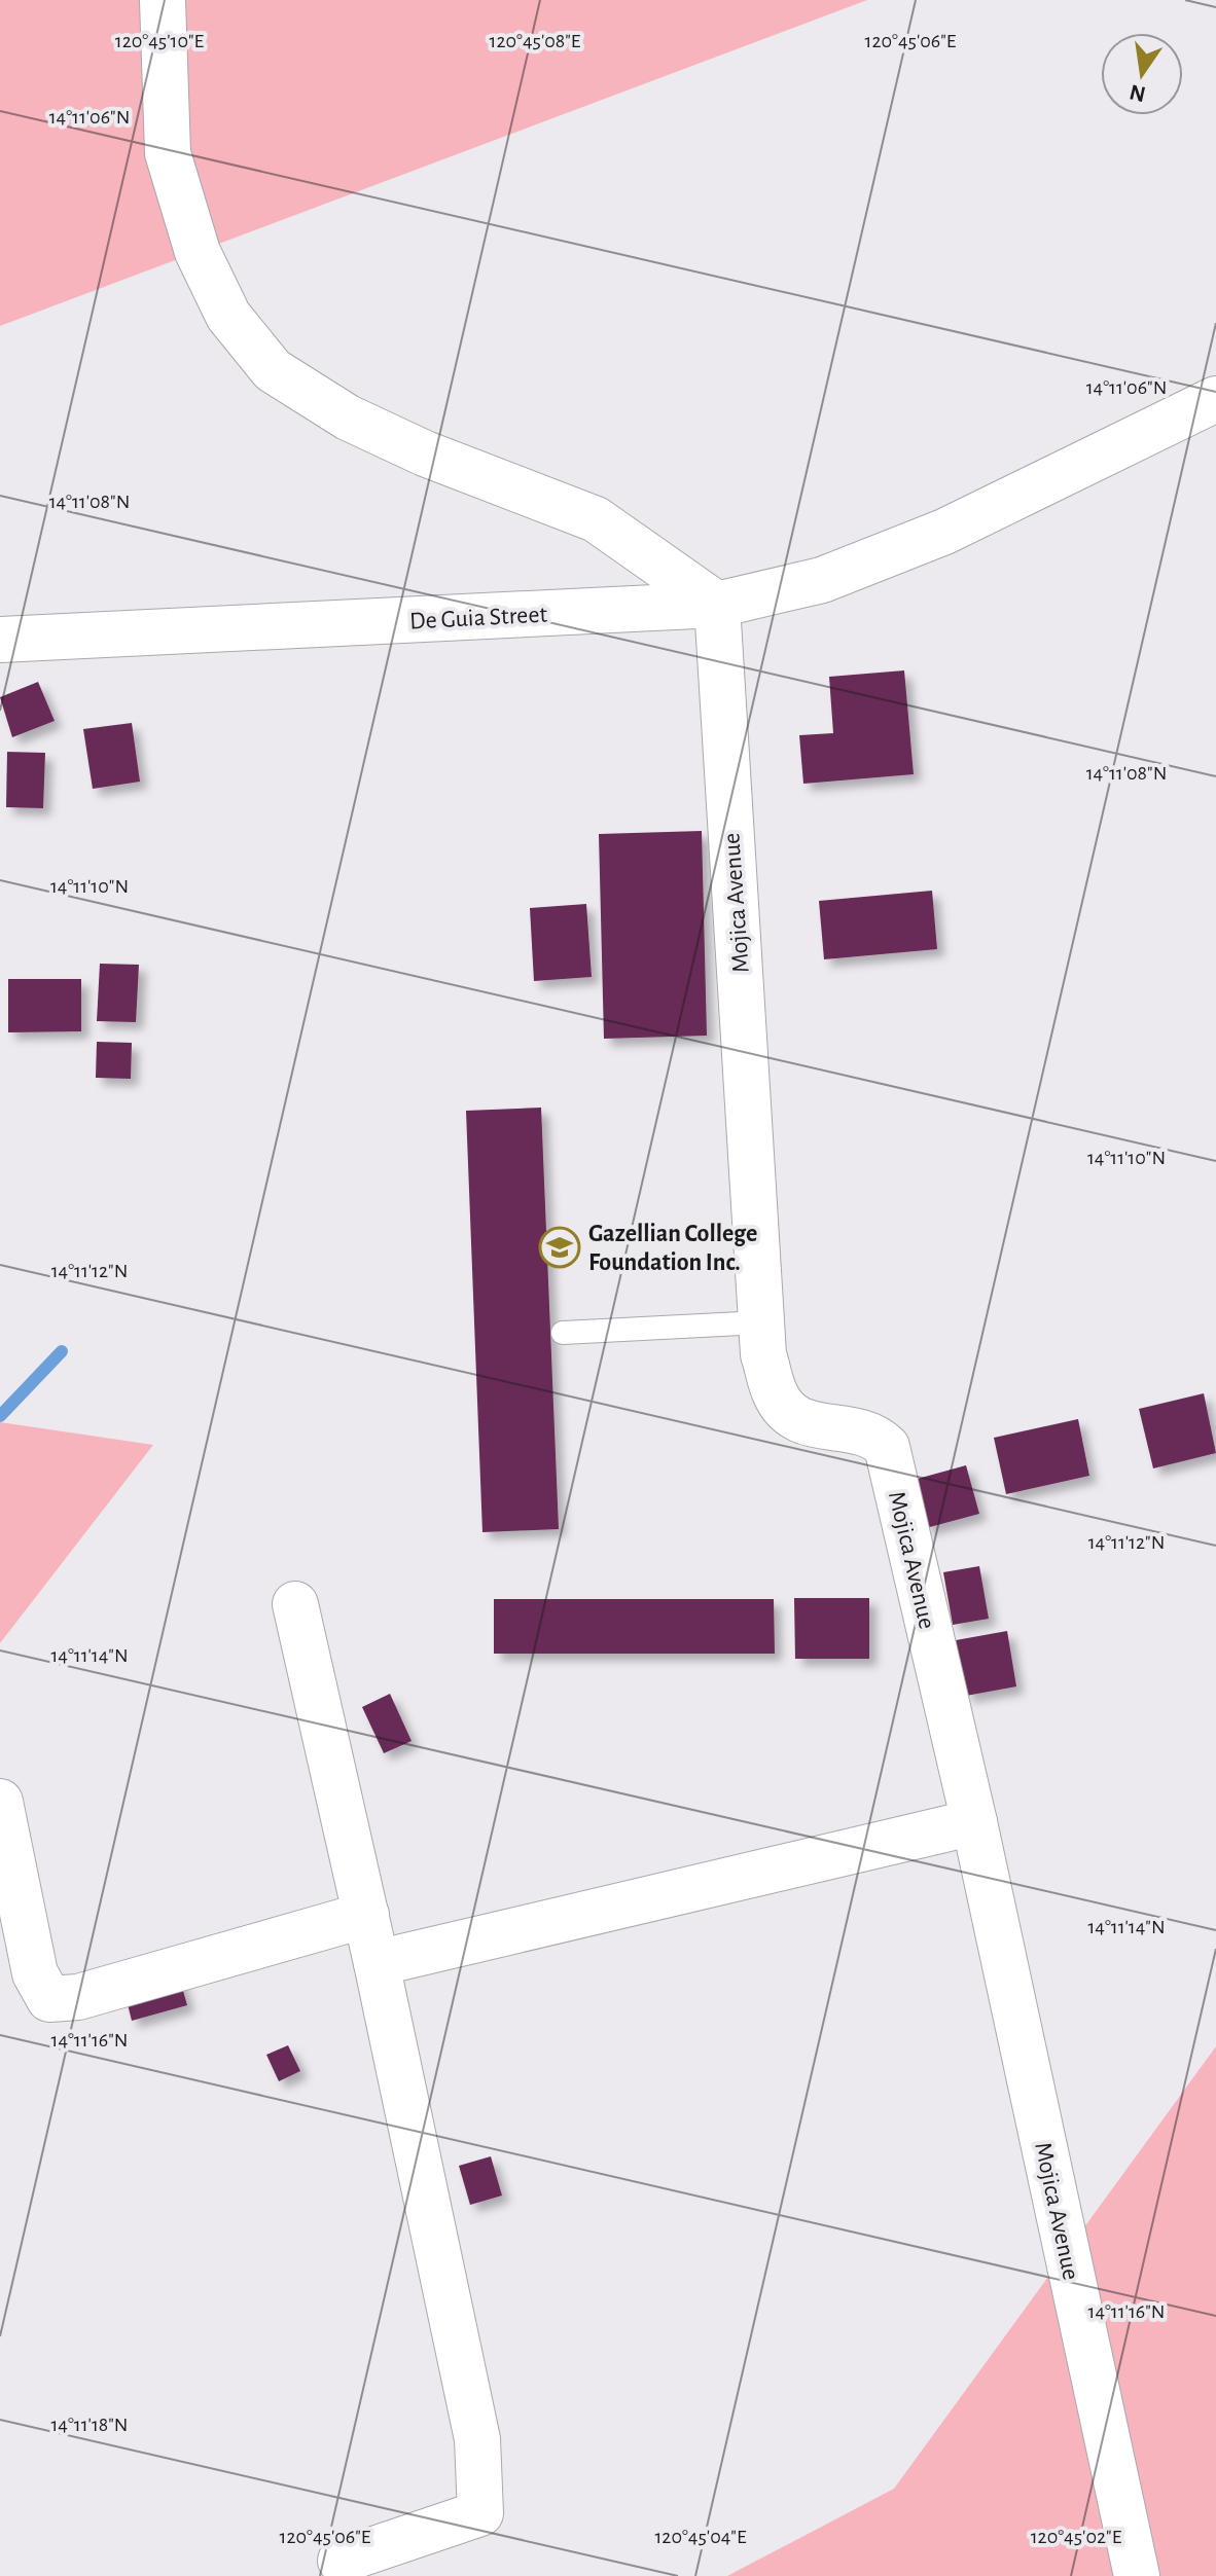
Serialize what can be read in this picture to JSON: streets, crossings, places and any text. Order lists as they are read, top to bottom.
{
  "streets": {
    "street": ["De Guia Street", "Mojica Avenue"]
  },
  "crossings": [
    ["De Guia Street", "Mojica Avenue"]
  ],
  "places": {
    "school or university": ["Gazellian College Foundation Inc."]
  },
  "north": "bottom",
  "coordinates": [
    "120°45'10\"E",
    "120°45'08\"E",
    "120°45'06\"E",
    "14°11'06\"N",
    "14°11'08\"N",
    "14°11'10\"N",
    "14°11'12\"N",
    "14°11'14\"N",
    "14°11'16\"N",
    "14°11'18\"N",
    "120°45'04\"E",
    "120°45'02\"E"
  ]
}
